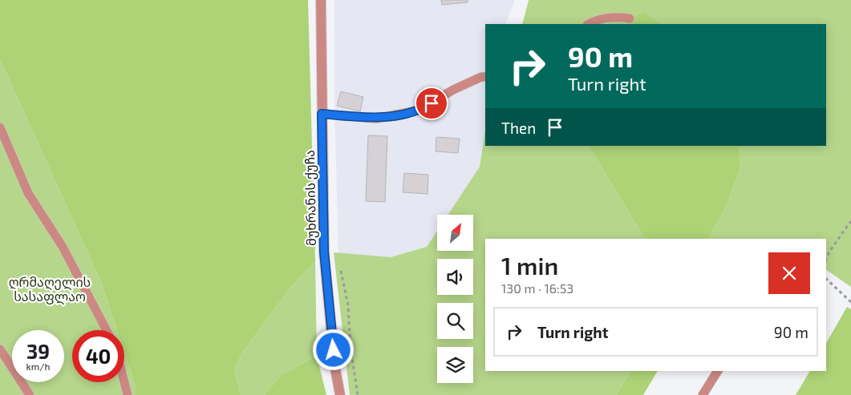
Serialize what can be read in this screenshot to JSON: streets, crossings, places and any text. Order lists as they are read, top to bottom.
{
  "streets": {
    "street": ["მუხრანის ქუჩა"]
  },
  "parks": ["ღრმაღელის სასაფლაო"],
  "north": "top right",
  "page": {
    "turn": ["90 m", "Turn right"],
    "then": "Then",
    "heading": ["1 min", "130 m · 16:53"],
    "list": [
      {
        "name": "Turn right",
        "value": "90 m"
      }
    ],
    "speed": "39 km/h",
    "limit": "40"
  }
}
